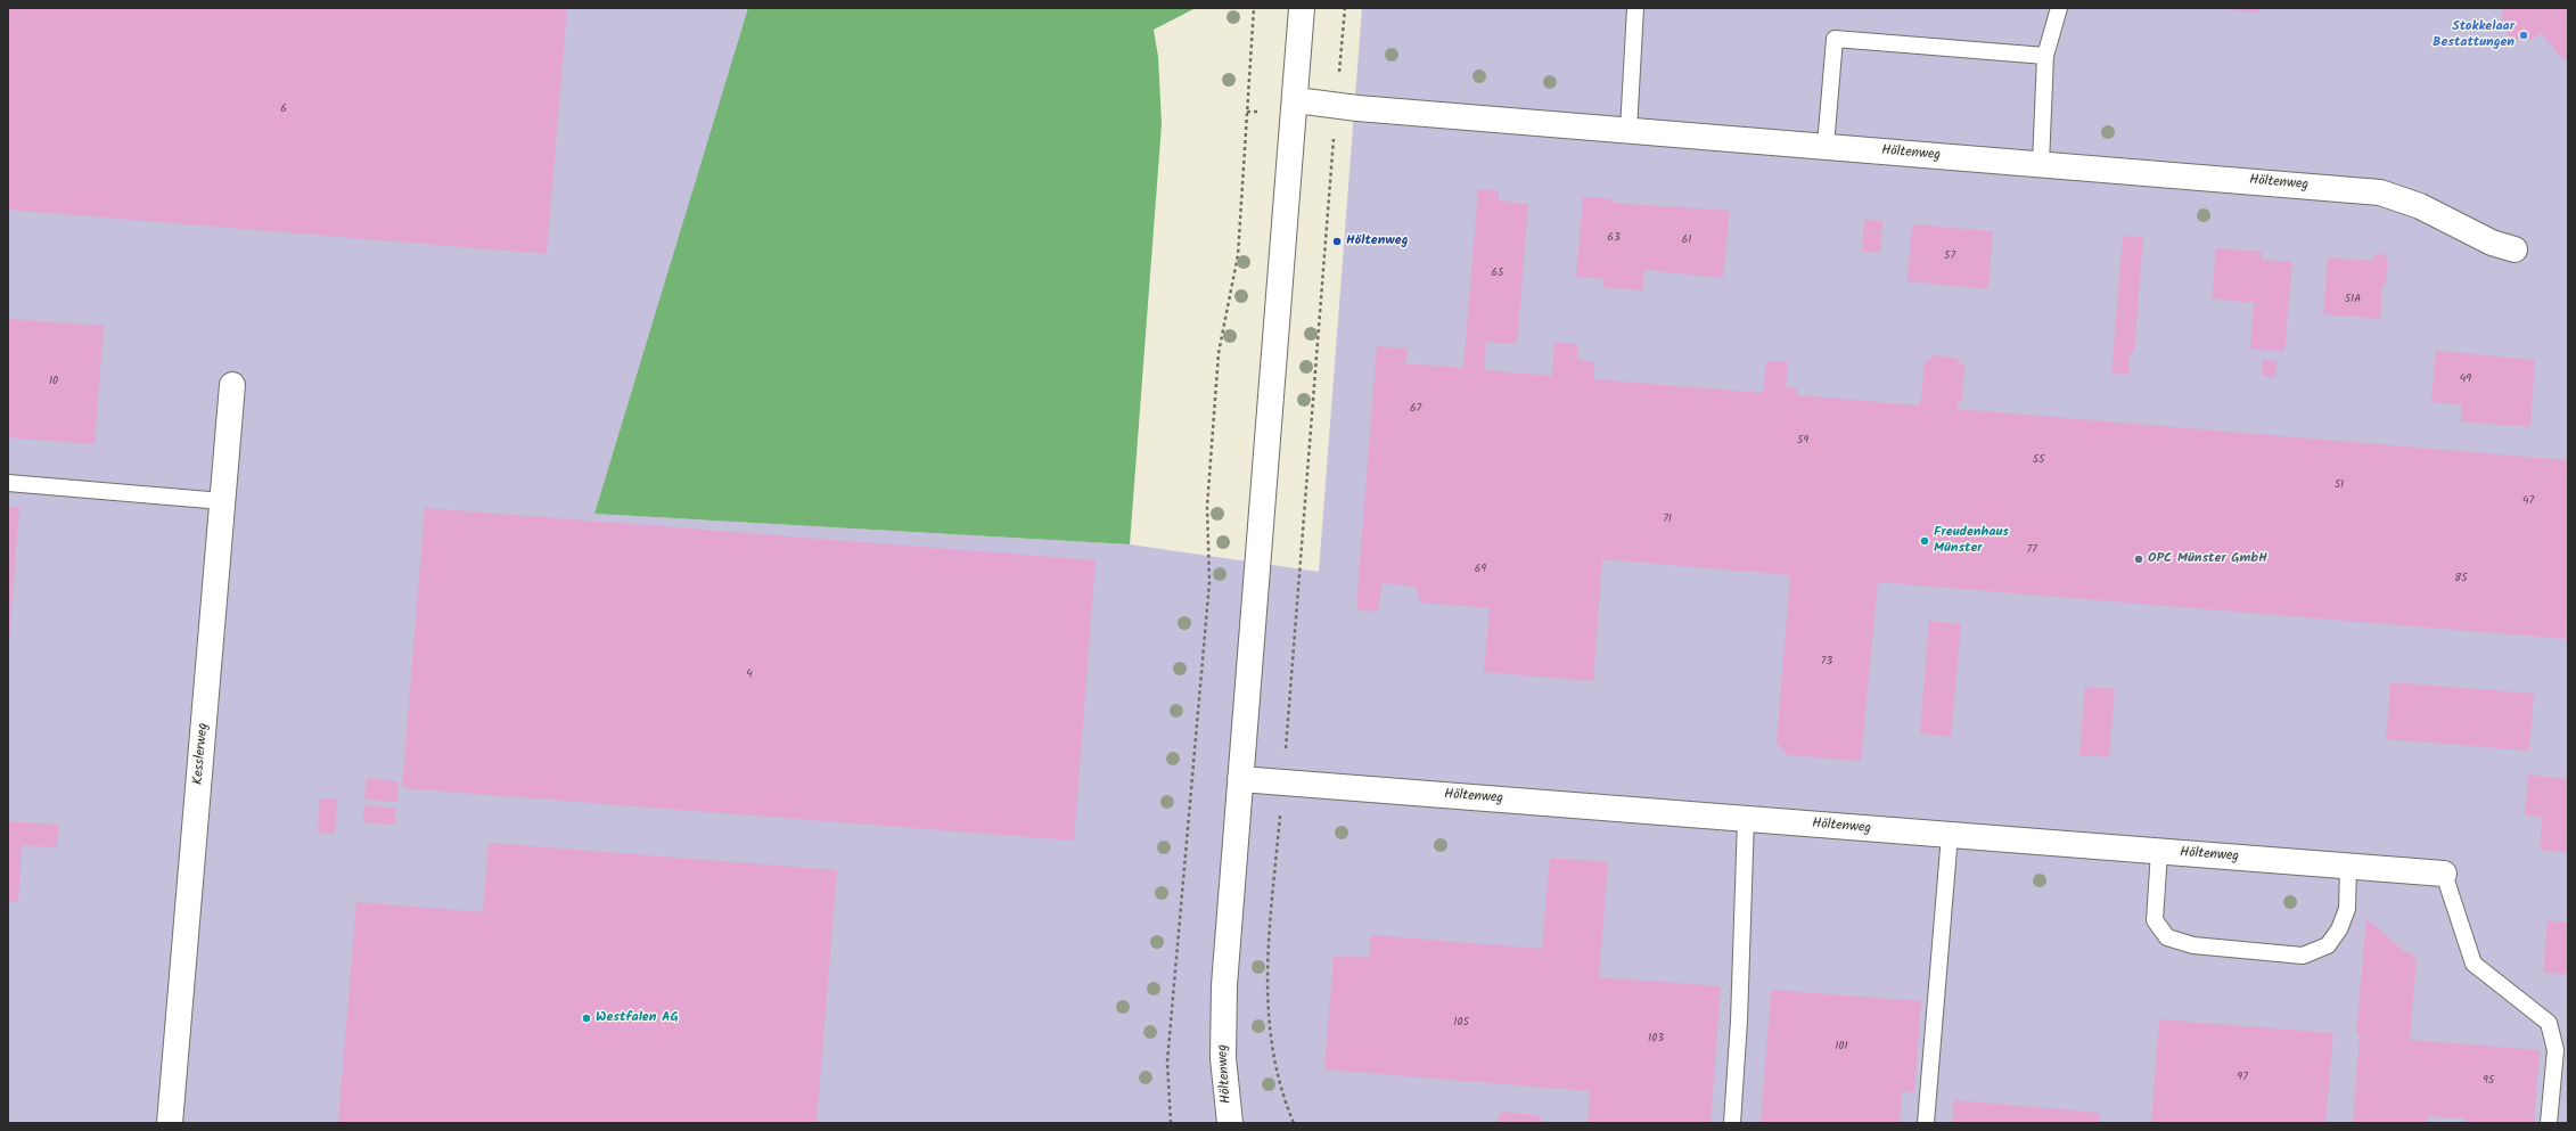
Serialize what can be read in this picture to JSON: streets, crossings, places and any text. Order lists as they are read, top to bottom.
{
  "streets": {
    "street": ["Höltenweg", "Kesslerweg"]
  },
  "places": [
    "Stokkelaar Bestattungen",
    "Höltenweg",
    "Freudenhaus Münster",
    "OPC Münster GmbH",
    "Westfalen AG"
  ],
  "house_numbers": [
    "6",
    "63",
    "61",
    "57",
    "65",
    "51A",
    "49",
    "10",
    "67",
    "59",
    "55",
    "51",
    "47",
    "71",
    "77",
    "69",
    "85",
    "73",
    "4",
    "105",
    "103",
    "101",
    "97",
    "95"
  ]
}
